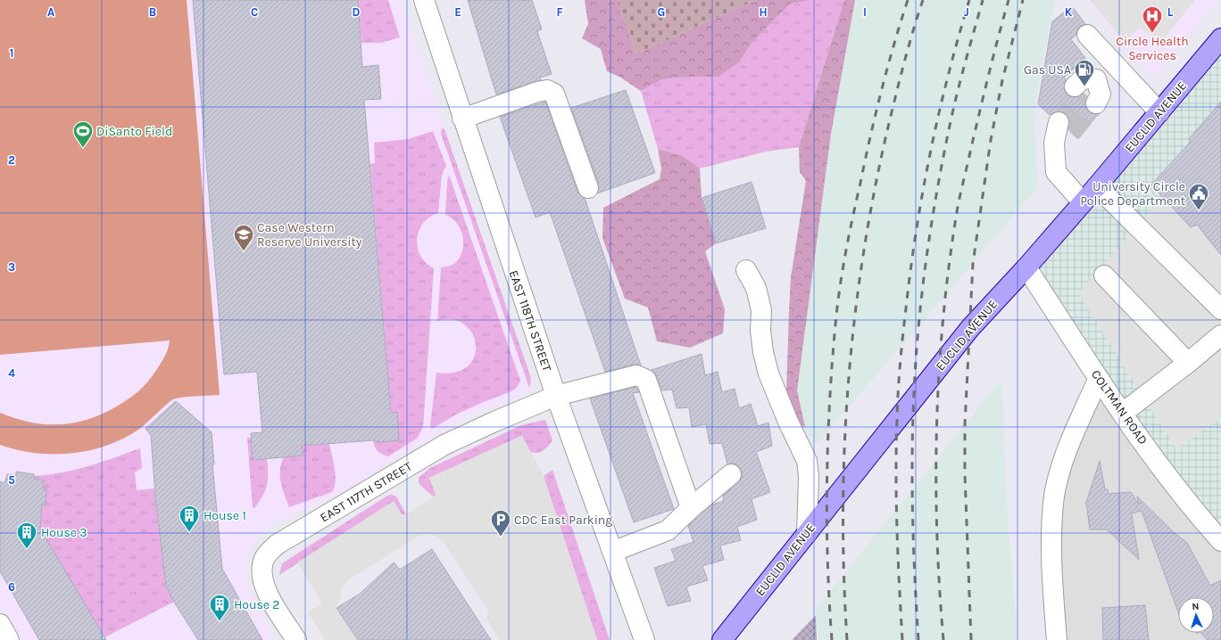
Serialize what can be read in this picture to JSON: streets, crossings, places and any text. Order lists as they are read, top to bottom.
{
  "streets": {
    "main road": ["EUCLID AVENUE"],
    "street": ["EAST 118TH STREET", "COLTMAN ROAD", "EAST 117TH STREET"]
  },
  "crossings": [
    ["EUCLID AVENUE", "COLTMAN ROAD"],
    ["EAST 118TH STREET", "EAST 117TH STREET"]
  ],
  "places": {
    "hospital": ["Circle Health Services"],
    "fuel station": ["Gas USA"],
    "sports": ["DiSanto Field"],
    "public building": ["University Circle Police Department"],
    "school or university": ["Case Western Reserve University"],
    "building": ["House 1", "House 3", "House 2"],
    "parking": ["CDC East Parking"]
  },
  "north": "top",
  "grid": {
    "columns": [
      "A",
      "B",
      "C",
      "D",
      "E",
      "F",
      "G",
      "H",
      "I",
      "J",
      "K",
      "L"
    ],
    "rows": [
      "1",
      "2",
      "3",
      "4",
      "5",
      "6"
    ]
  }
}
